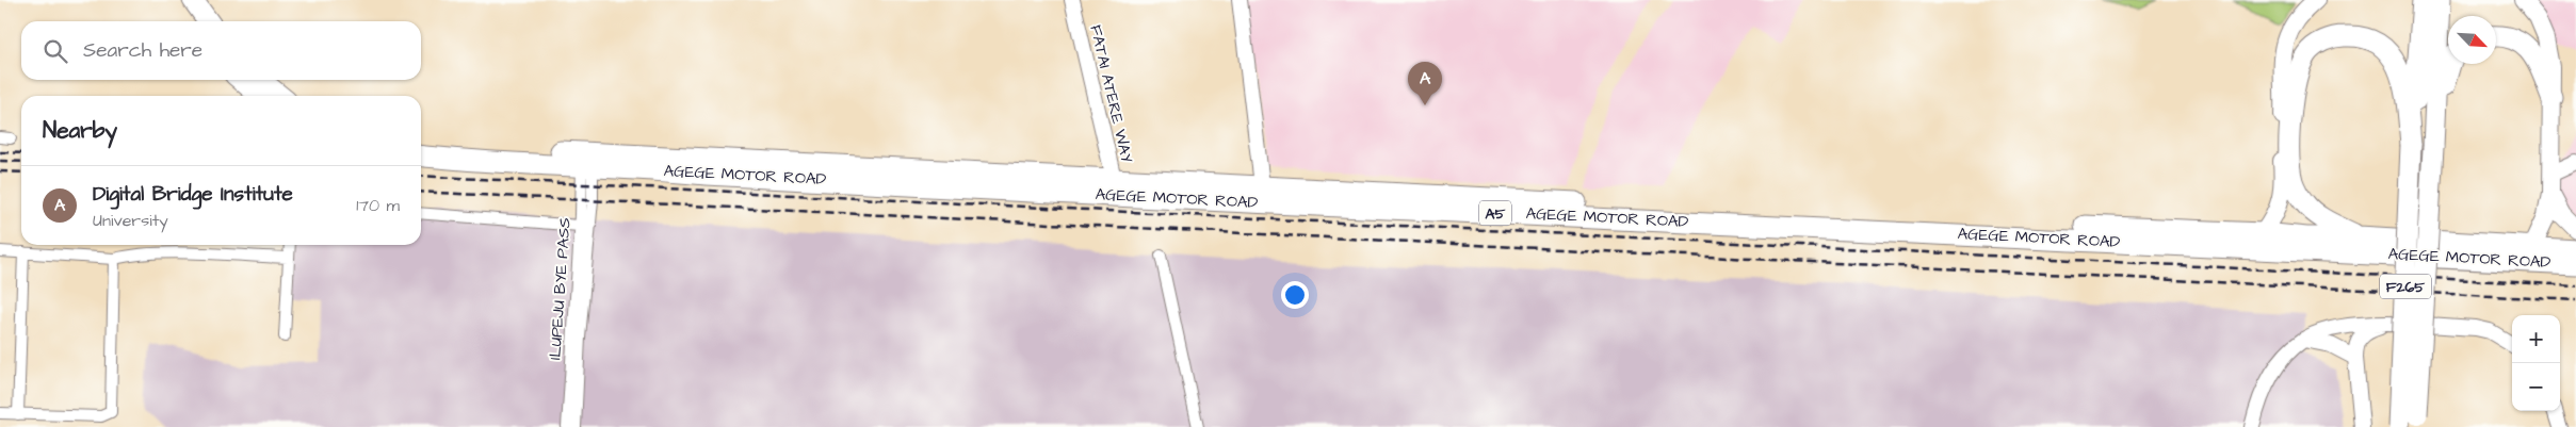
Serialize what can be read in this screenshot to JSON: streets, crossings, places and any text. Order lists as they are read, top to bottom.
{
  "streets": {
    "highway": ["AGEGE MOTOR ROAD", "A5", "F265"],
    "main road": ["FATAI ATERE WAY"],
    "street": ["ILUPEJU BYE PASS"]
  },
  "crossings": [
    ["FATAI ATERE WAY", "AGEGE MOTOR ROAD"],
    ["AGEGE MOTOR ROAD", "ILUPEJU BYE PASS"]
  ],
  "north": "bottom right",
  "page": {
    "search": "Search here",
    "pins": "A",
    "heading": "Nearby",
    "list": [
      {
        "mark": "A",
        "name": "Digital Bridge Institute",
        "note": "University",
        "value": "170 m"
      }
    ],
    "map_buttons": ["+", "−"]
  }
}
